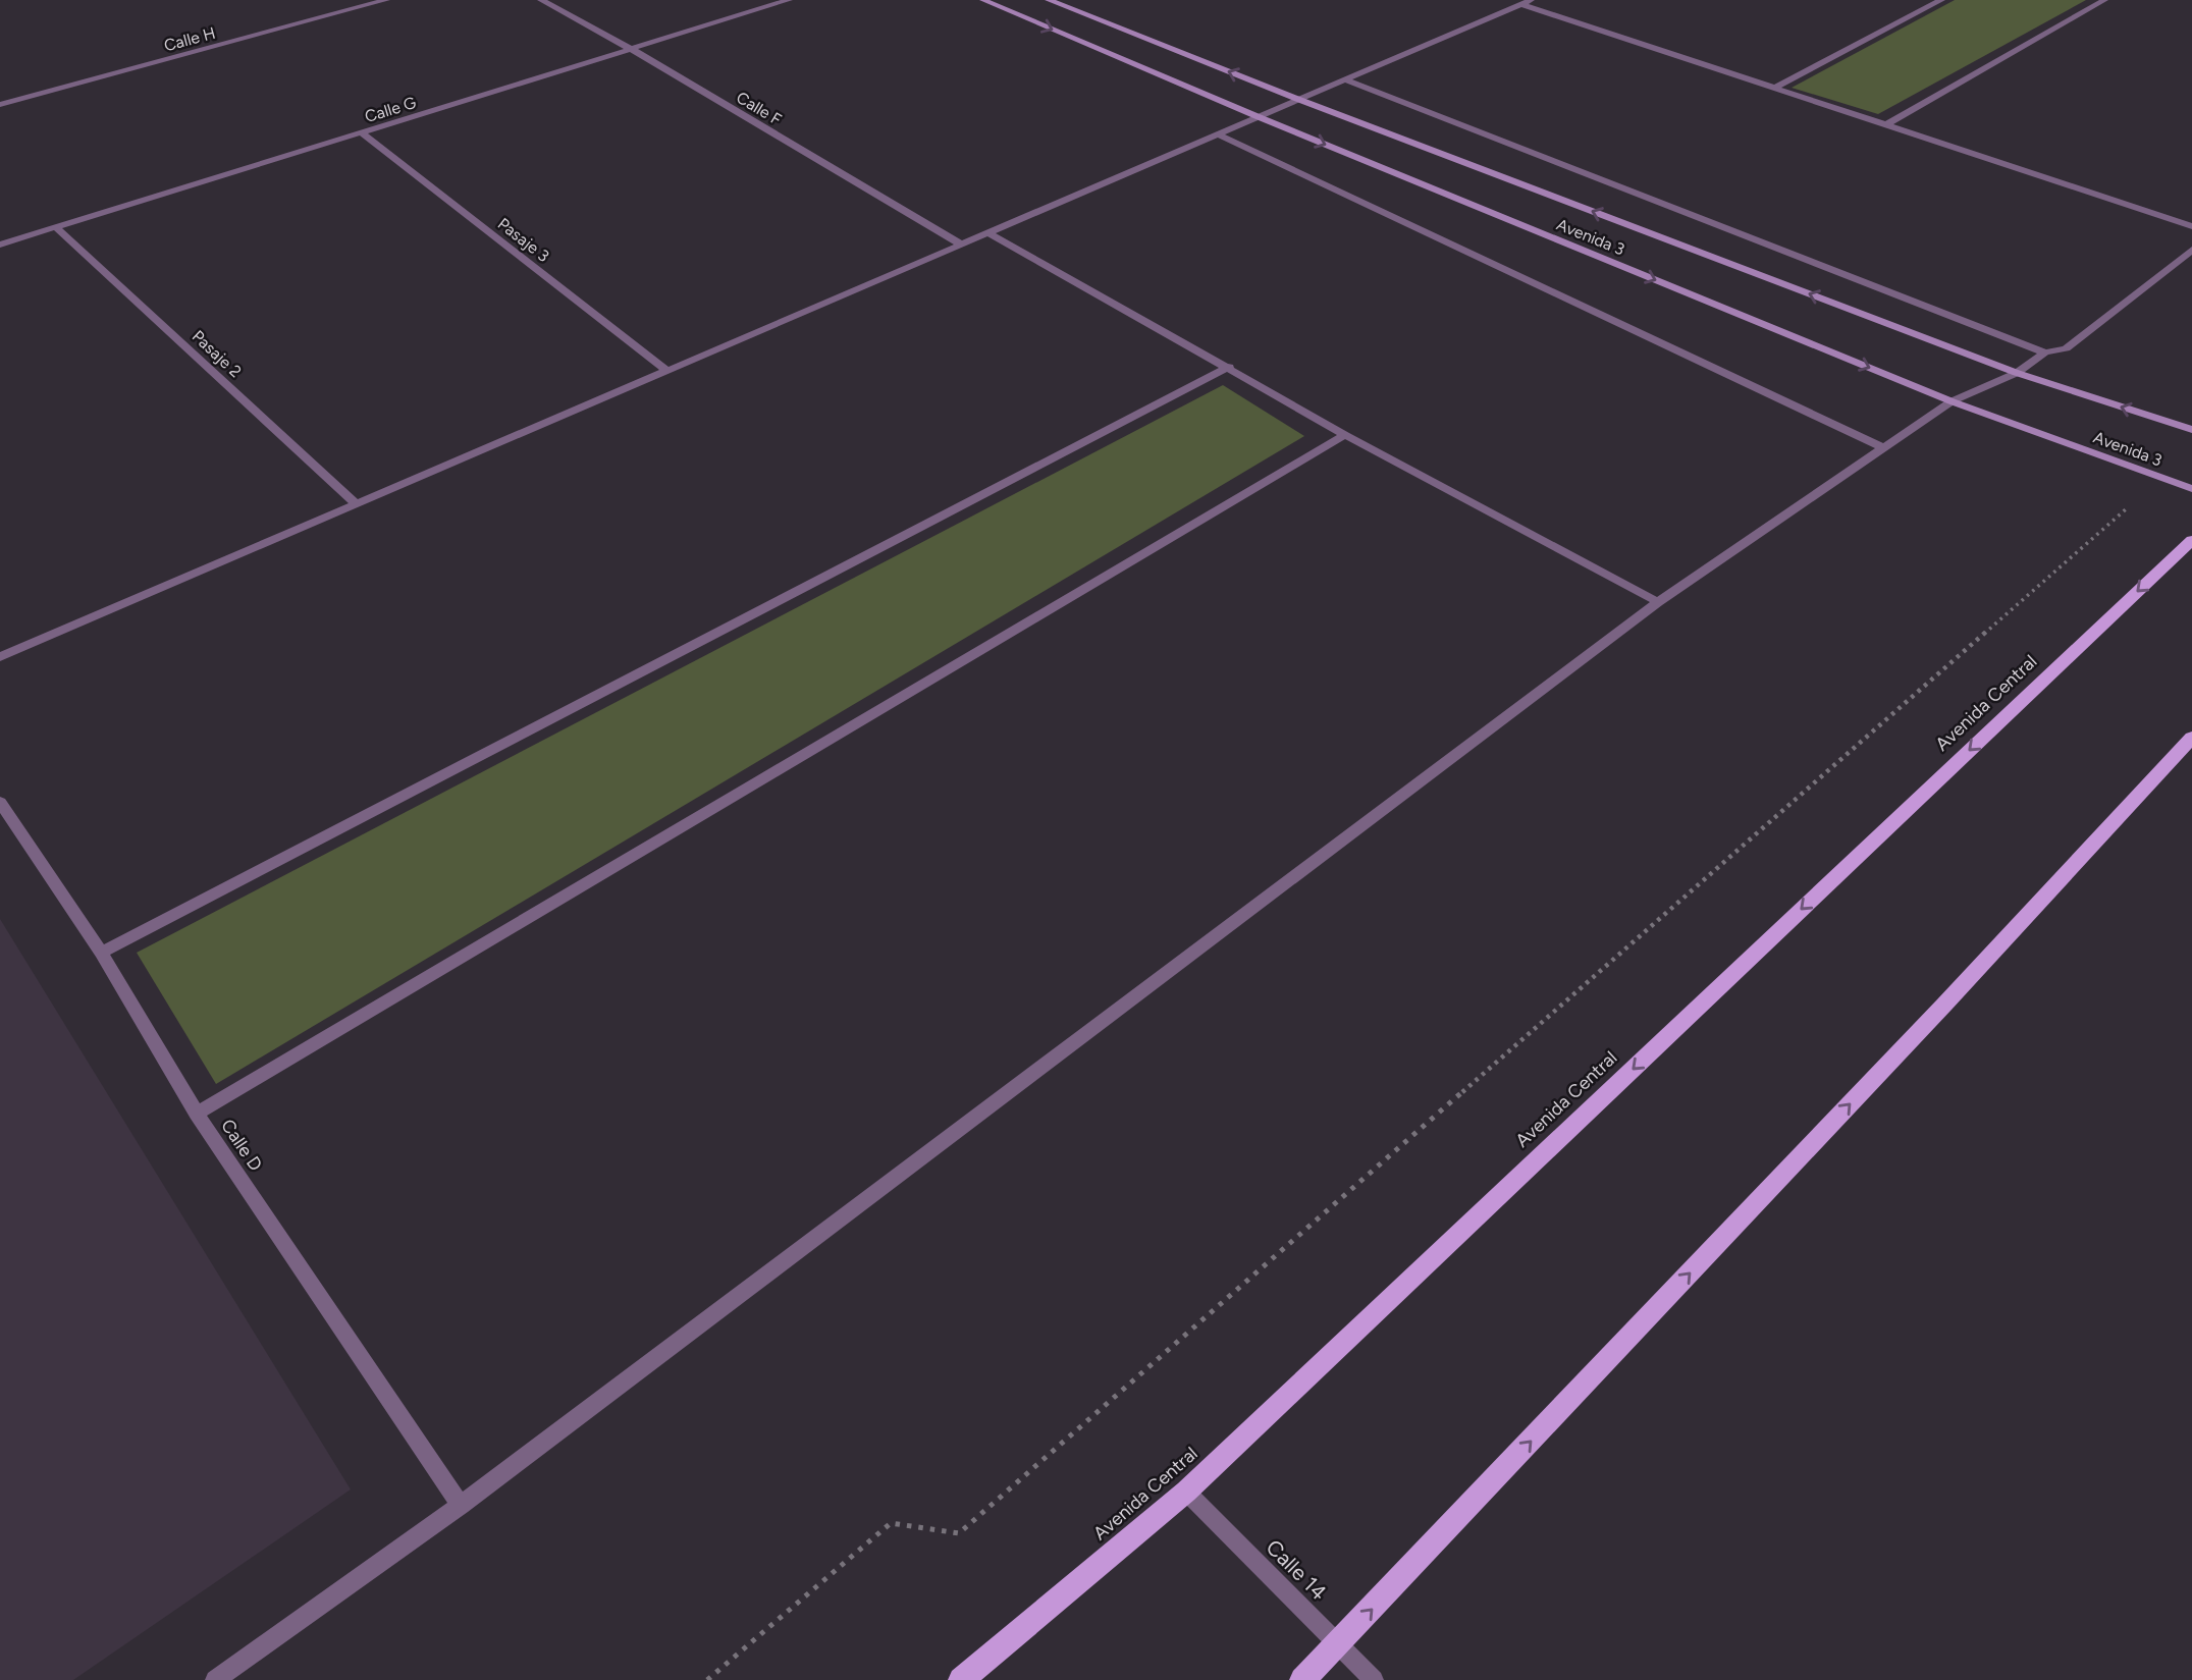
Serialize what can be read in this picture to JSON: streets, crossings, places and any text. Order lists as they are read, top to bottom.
{
  "streets": {
    "main road": ["Avenida 3", "Avenida Central"],
    "street": [
      "Calle H",
      "Calle F",
      "Calle G",
      "Pasaje 3",
      "Pasaje 2",
      "Calle D",
      "Calle 14"
    ]
  },
  "crossings": [
    ["Calle F", "Calle G"],
    ["Calle G", "Pasaje 3"],
    ["Calle G", "Pasaje 2"],
    ["Avenida Central", "Calle 14"]
  ],
  "one_way": ["Avenida Central"]
}
